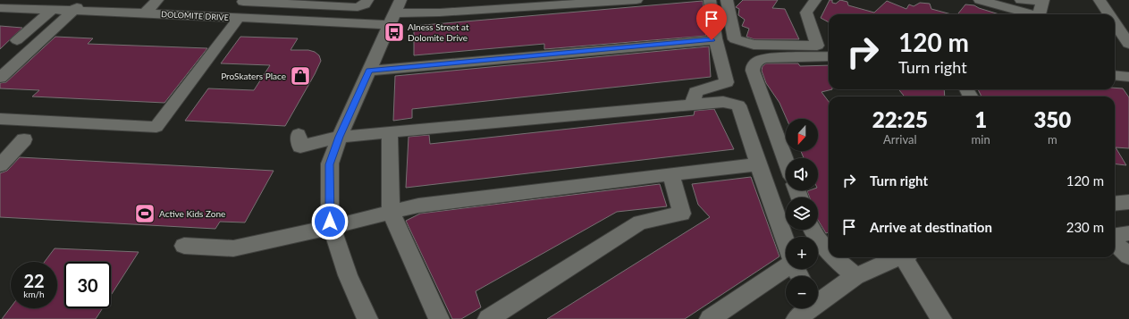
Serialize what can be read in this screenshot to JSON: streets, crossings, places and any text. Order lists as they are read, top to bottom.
{
  "streets": {
    "street": ["DOLOMITE DRIVE"]
  },
  "places": {
    "bus stop": ["Alness Street at Dolomite Drive"],
    "shop": ["ProSkaters Place"],
    "sports": ["Active Kids Zone"]
  },
  "north": "bottom",
  "page": {
    "turn": ["120 m", "Turn right"],
    "eta": [
      "22:25",
      "Arrival",
      "1",
      "min",
      "350",
      "m"
    ],
    "map_buttons": ["+", "−"],
    "list": [
      {
        "name": "Turn right",
        "value": "120 m"
      },
      {
        "name": "Arrive at destination",
        "value": "230 m"
      }
    ],
    "speed": "22 km/h",
    "limit": "30"
  }
}
